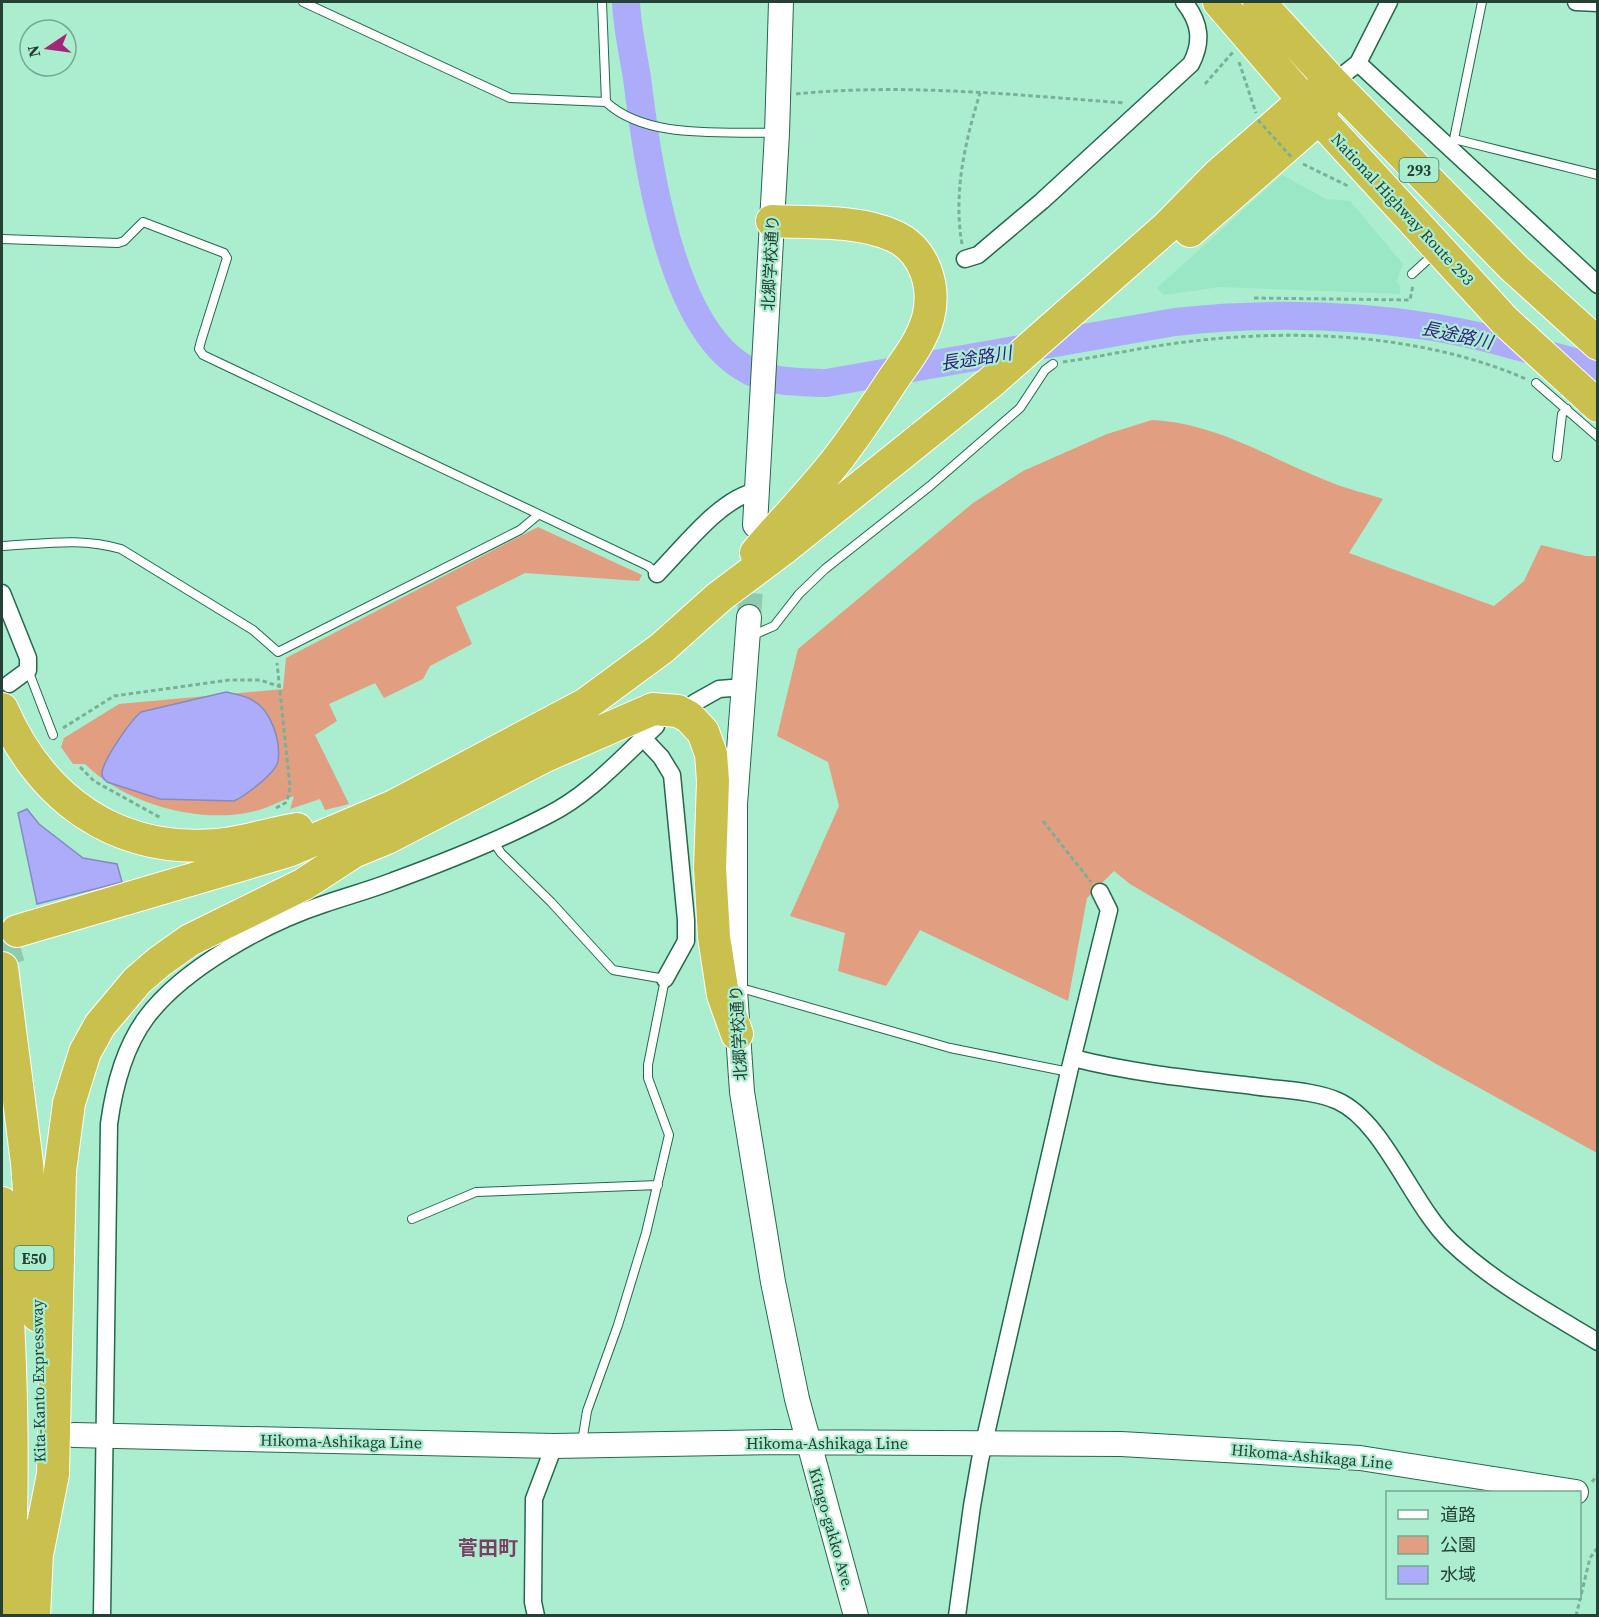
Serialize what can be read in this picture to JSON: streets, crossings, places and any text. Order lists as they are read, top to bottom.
{
  "streets": {
    "highway": [
      "293",
      "National Highway Route 293",
      "E50",
      "Kita-Kanto Expressway"
    ],
    "main road": ["北郷学校通り", "Hikoma-Ashikaga Line", "Kitago-gakko Ave."]
  },
  "crossings": [
    ["北郷学校通り", "Hikoma-Ashikaga Line"],
    ["北郷学校通り", "Kitago-gakko Ave."],
    ["Hikoma-Ashikaga Line", "Kitago-gakko Ave."]
  ],
  "districts": ["菅田町"],
  "water": ["長途路川"],
  "legend": ["道路", "公園", "水域"],
  "north": "left"
}
